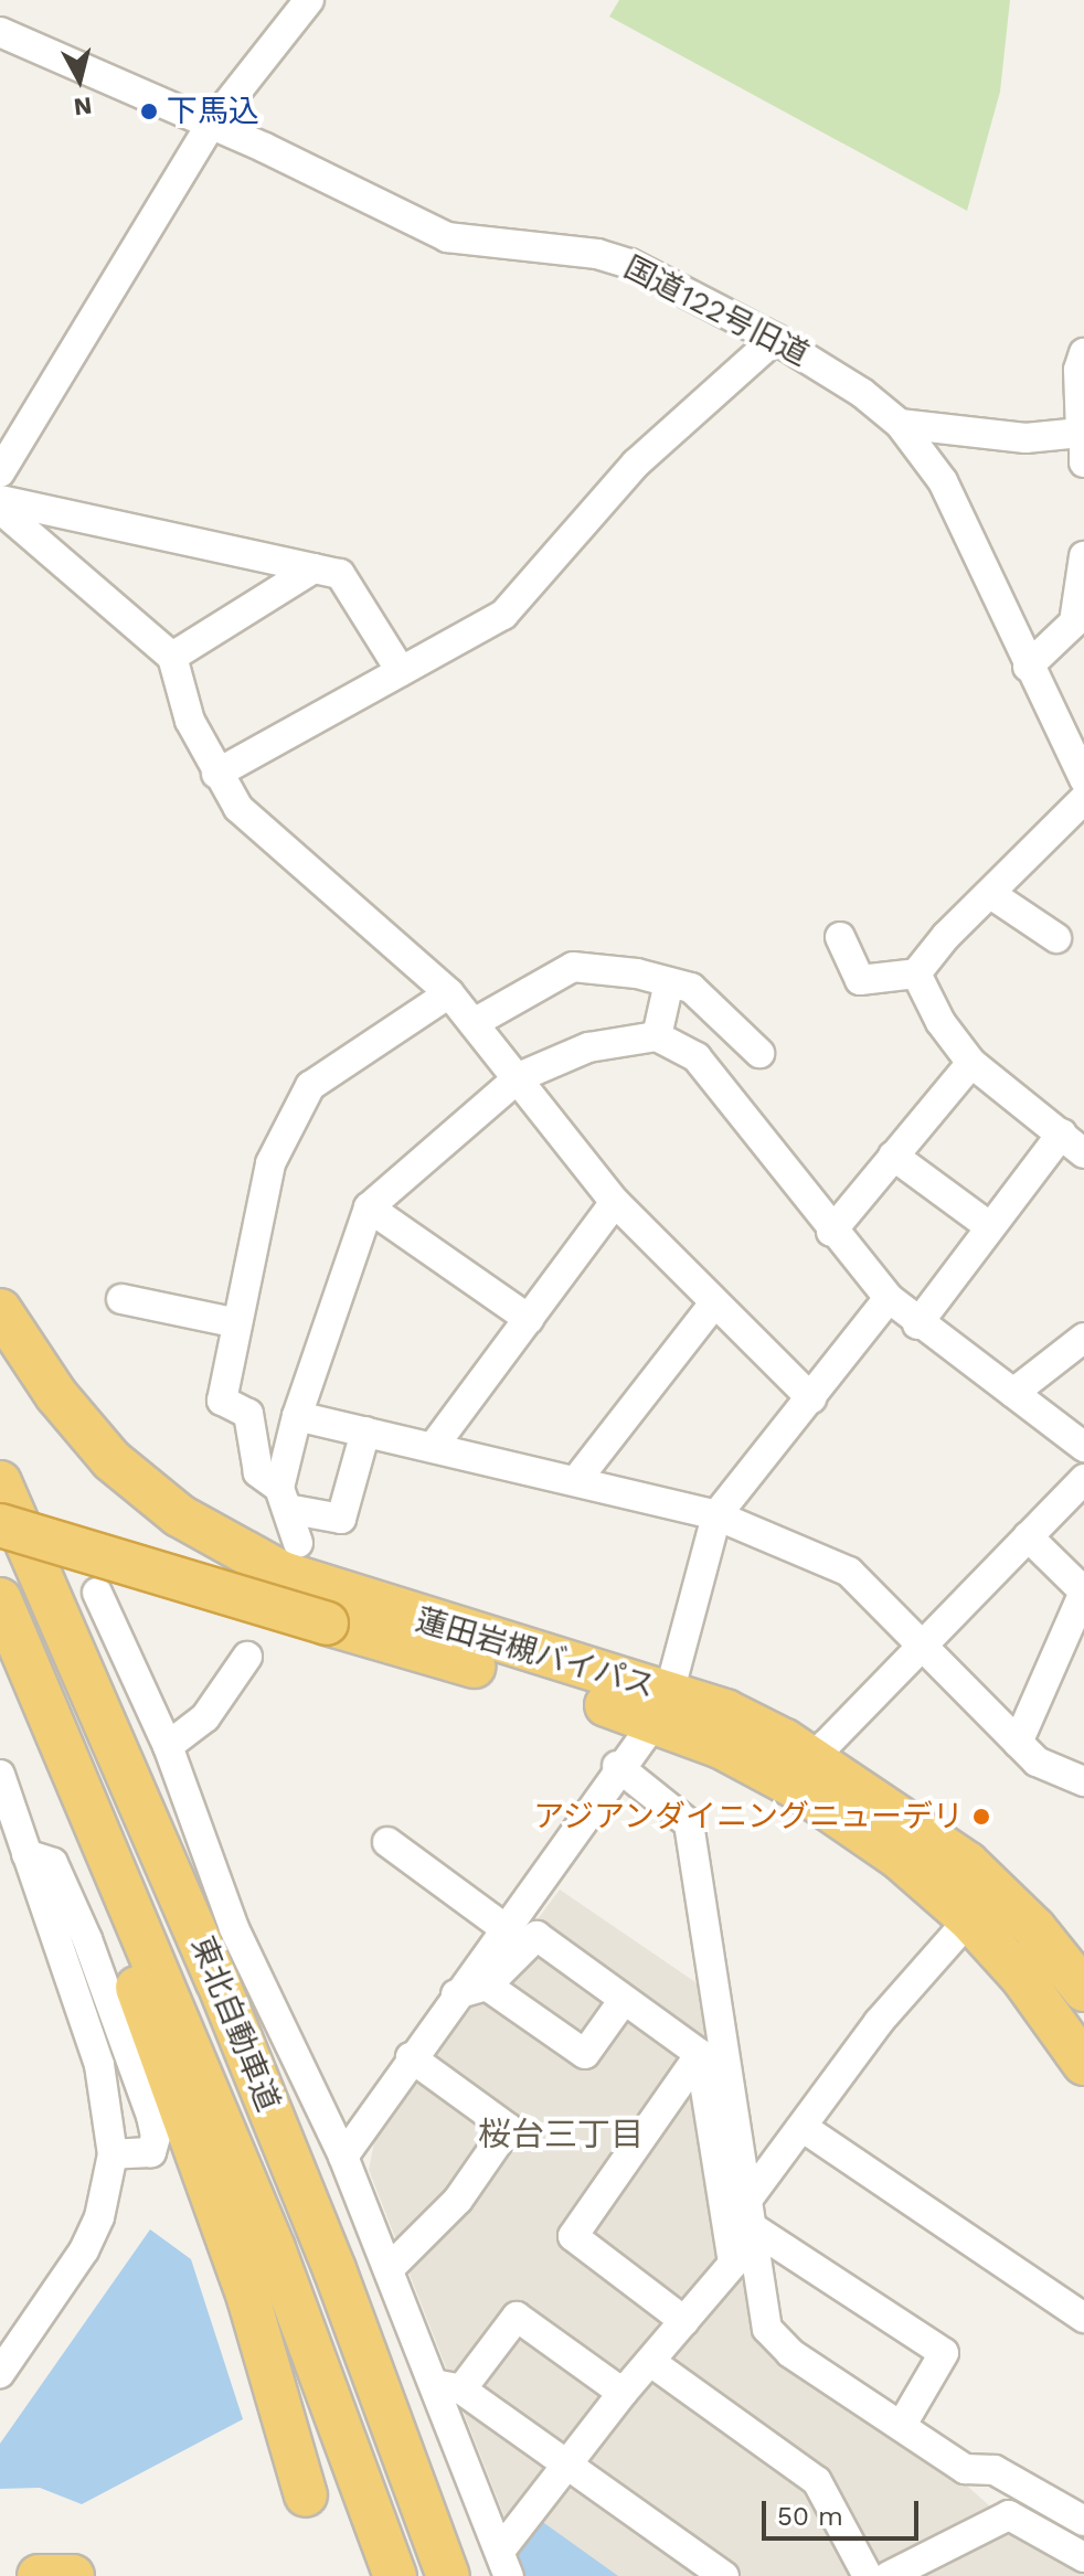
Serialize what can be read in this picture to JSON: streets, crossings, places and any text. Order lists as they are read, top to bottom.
{
  "streets": {
    "highway": ["蓮田岩槻バイパス", "東北自動車道"],
    "street": ["国道122号旧道"]
  },
  "districts": ["桜台三丁目"],
  "places": ["下馬込", "アジアンダイニングニューデリ"],
  "scale_bar": "50 m",
  "north": "bottom"
}
